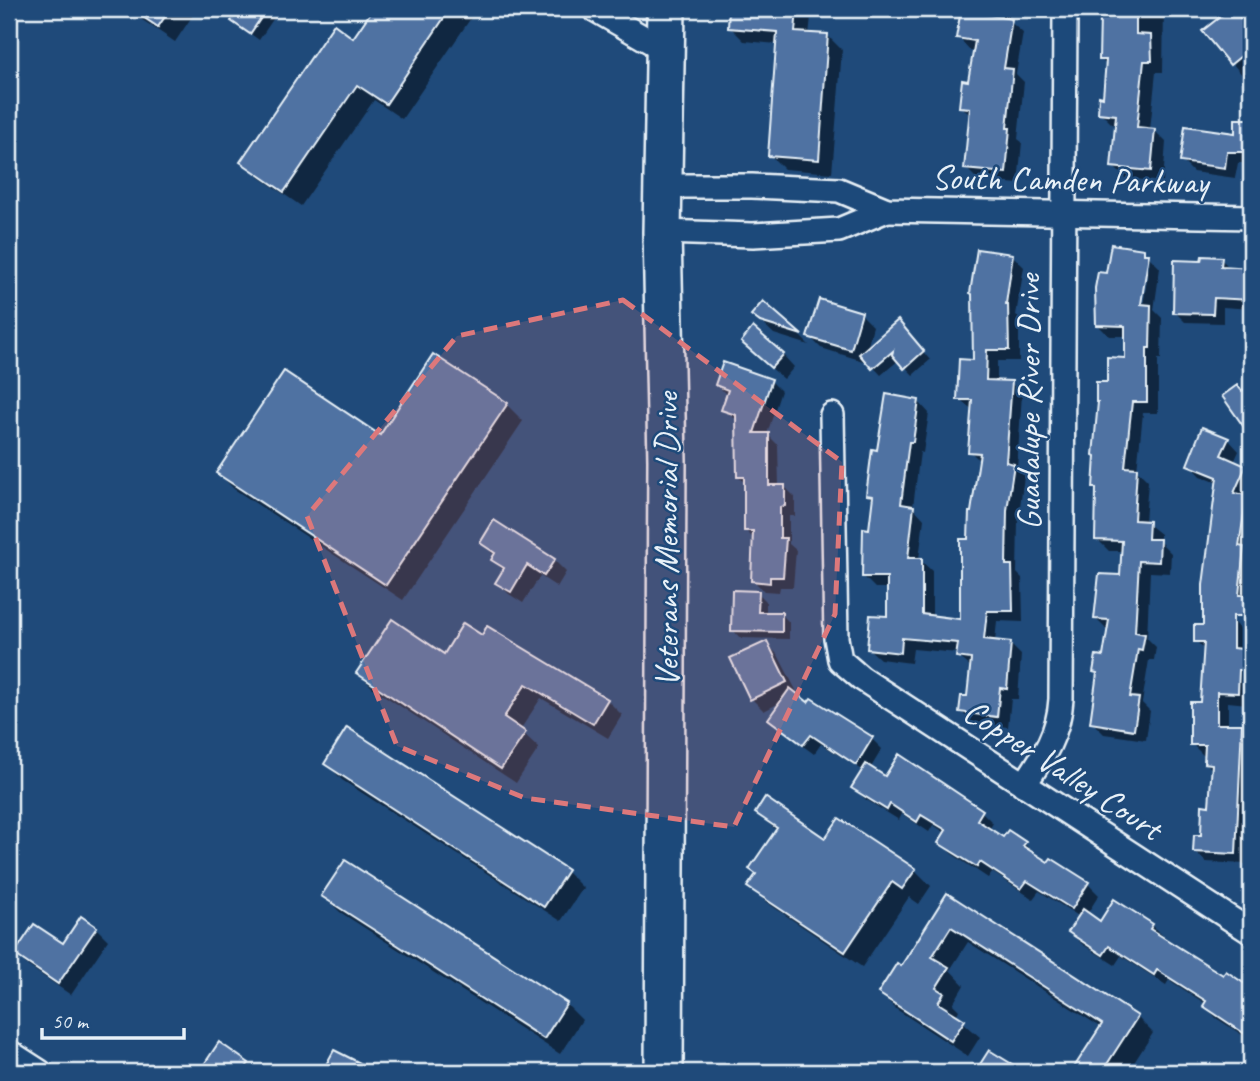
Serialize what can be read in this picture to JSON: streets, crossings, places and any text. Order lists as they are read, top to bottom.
{
  "streets": {
    "main road": ["Veterans Memorial Drive"],
    "street": ["South Camden Parkway", "Guadalupe River Drive", "Copper Valley Court"]
  },
  "crossings": [
    ["South Camden Parkway", "Guadalupe River Drive"],
    ["South Camden Parkway", "Veterans Memorial Drive"],
    ["Guadalupe River Drive", "Copper Valley Court"]
  ],
  "scale_bar": "50 m"
}
